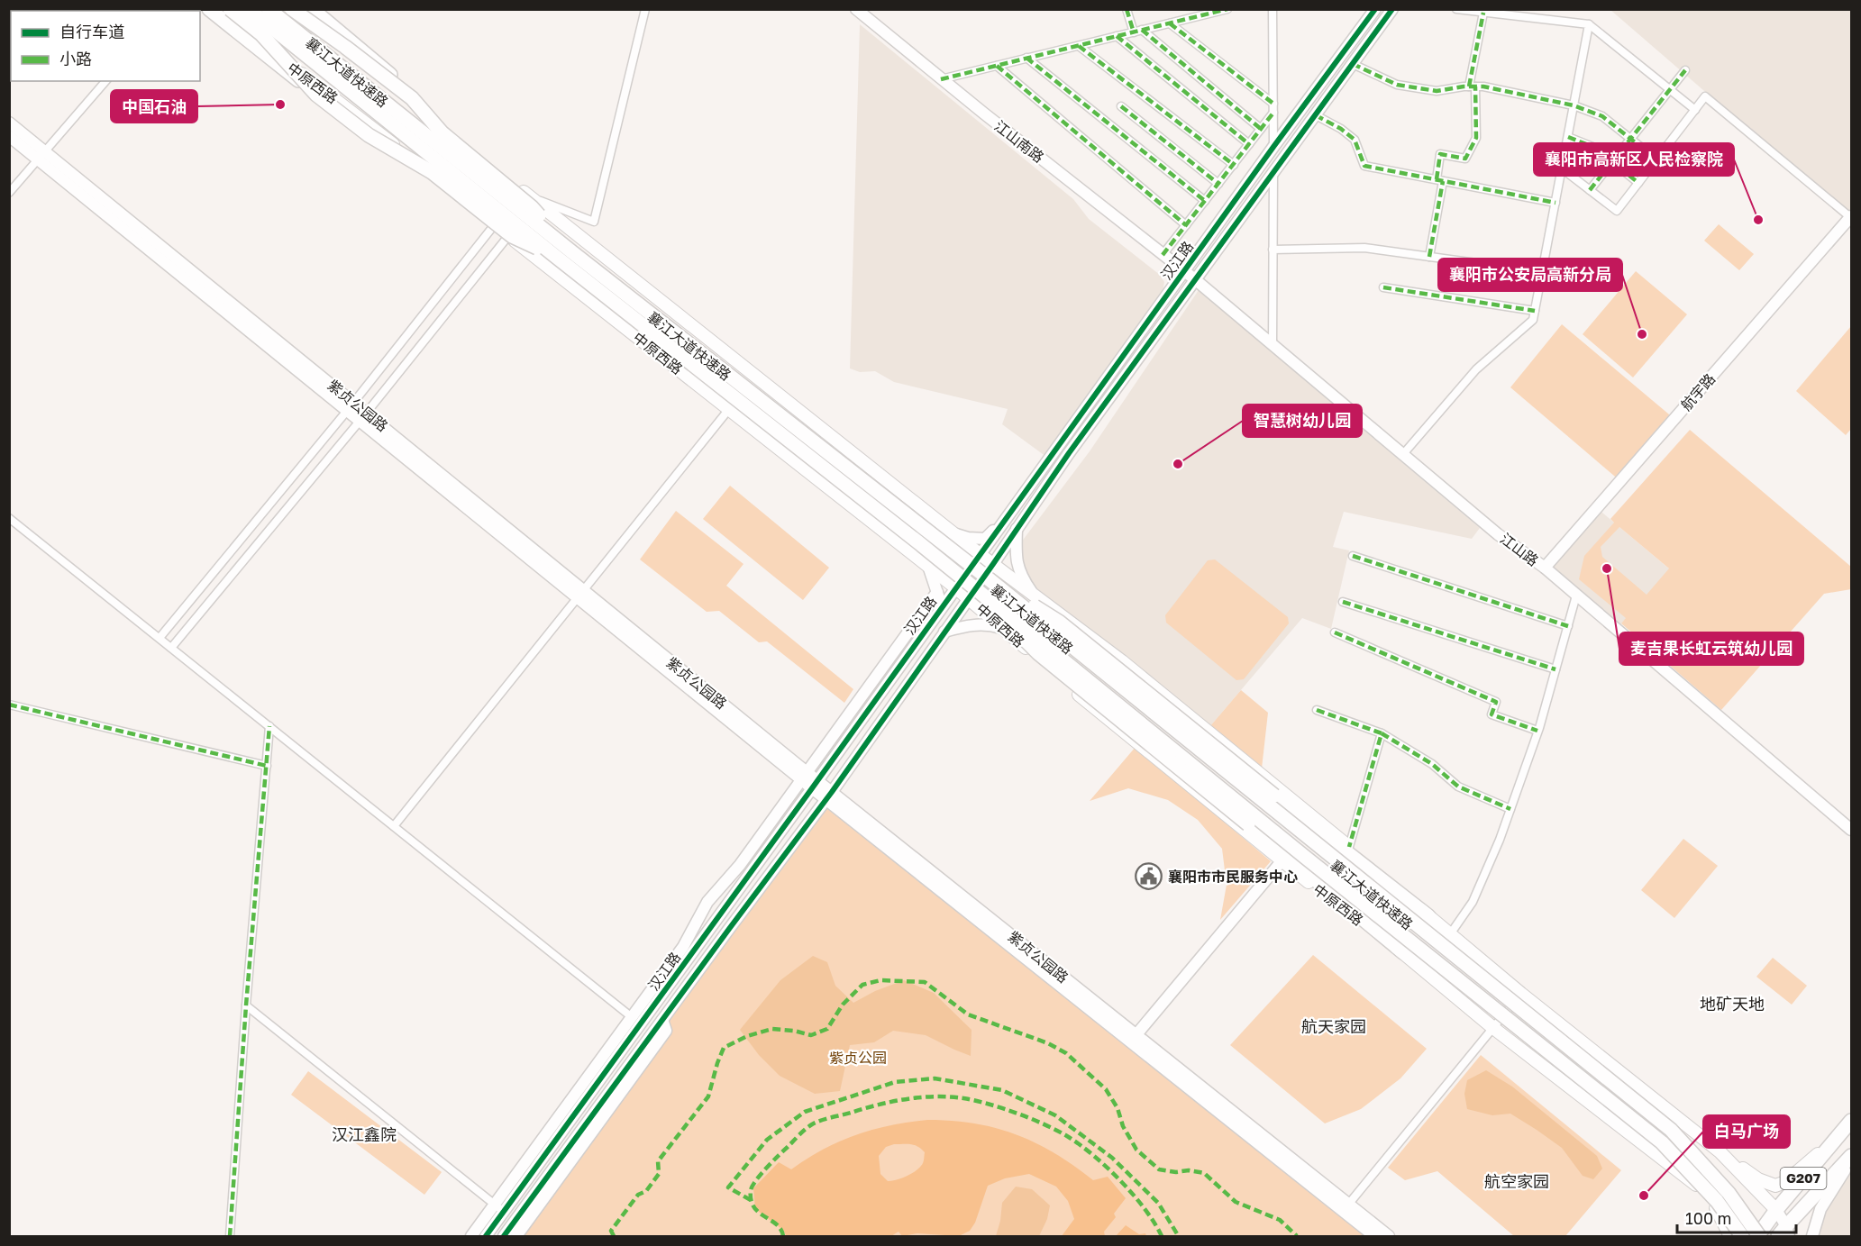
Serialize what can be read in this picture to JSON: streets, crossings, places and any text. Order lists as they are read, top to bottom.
{
  "streets": {
    "highway": ["襄江大道快速路", "G207"],
    "main road": ["中原西路"],
    "street": [
      "江山南路",
      "汉江路",
      "航宇路",
      "紫贞公园路",
      "江山路"
    ]
  },
  "crossings": [
    ["襄江大道快速路", "中原西路"],
    ["襄江大道快速路", "G207"],
    ["中原西路", "汉江路"],
    ["江山南路", "汉江路"],
    ["江山南路", "江山路"],
    ["汉江路", "紫贞公园路"],
    ["汉江路", "江山路"],
    ["航宇路", "江山路"]
  ],
  "districts": [
    "地矿天地",
    "航天家园",
    "汉江鑫院",
    "航空家园"
  ],
  "parks": ["紫贞公园"],
  "places": {
    "other": [
      "中国石油",
      "襄阳市高新区人民检察院",
      "襄阳市公安局高新分局",
      "智慧树幼儿园",
      "麦吉果长虹云筑幼儿园",
      "白马广场"
    ],
    "public building": ["襄阳市市民服务中心"]
  },
  "legend": ["自行车道", "小路"],
  "scale_bar": "100 m"
}
